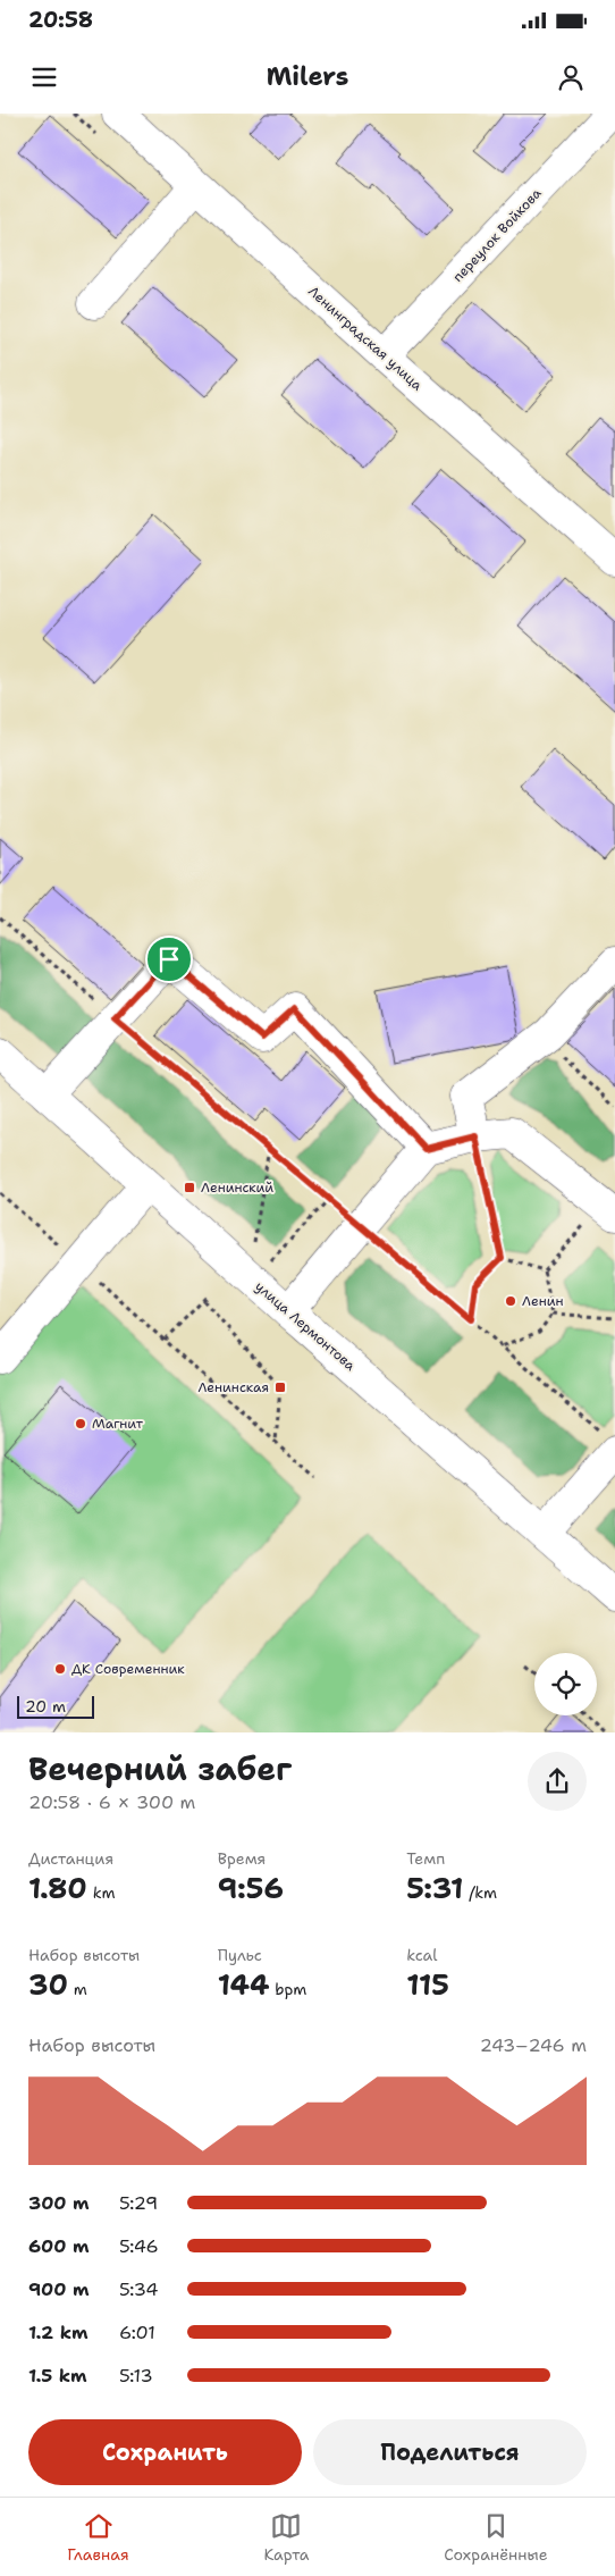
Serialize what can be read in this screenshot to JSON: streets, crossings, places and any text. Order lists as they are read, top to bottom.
{
  "streets": {
    "street": ["переулок Войкова", "Ленинградская улица", "улица Лермонтова"]
  },
  "crossings": [
    ["переулок Войкова", "Ленинградская улица"]
  ],
  "places": {
    "transit": ["Ленинский", "Ленинская"],
    "other": ["Ленин", "Магнит", "ДК Современник"]
  },
  "scale_bar": "20 m",
  "page": {
    "status": "20:58",
    "header": "Milers",
    "scale": "20 m",
    "heading": ["Вечерний забег", "20:58 · 6 × 300 m"],
    "stats": [
      ["Дистанция", "1.80 km"],
      ["Время", "9:56"],
      ["Темп", "5:31 /km"],
      ["Набор высоты", "30 m"],
      ["Пульс", "144 bpm"],
      ["kcal", "115"]
    ],
    "chart": ["Набор высоты", "243–246 m"],
    "list": [
      {
        "name": "300 m",
        "note": "5:29"
      },
      {
        "name": "600 m",
        "note": "5:46"
      },
      {
        "name": "900 m",
        "note": "5:34"
      },
      {
        "name": "1.2 km",
        "note": "6:01"
      },
      {
        "name": "1.5 km",
        "note": "5:13"
      }
    ],
    "buttons": ["Сохранить", "Поделиться"],
    "tabs": ["Главная", "Карта", "Сохранённые"]
  }
}
